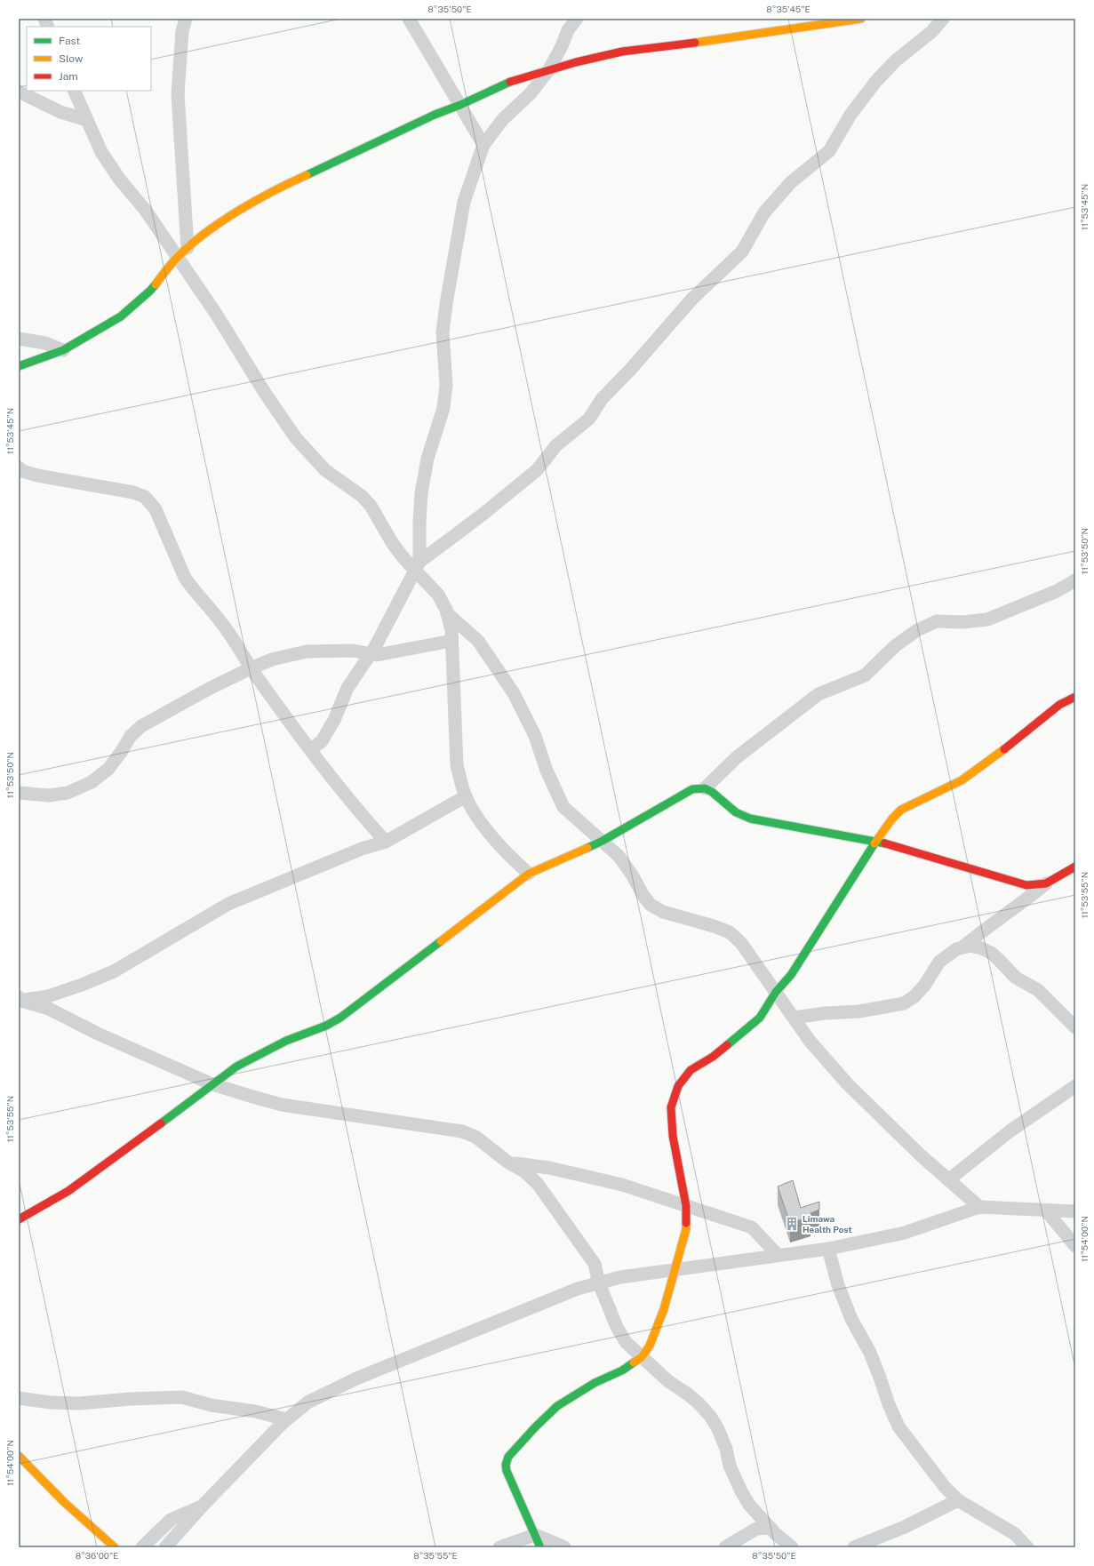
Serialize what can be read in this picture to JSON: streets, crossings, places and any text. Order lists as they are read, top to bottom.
{
  "places": {
    "building": ["Limawa Health Post"]
  },
  "legend": ["Fast", "Slow", "Jam"],
  "coordinates": [
    "8°35'50\"E",
    "8°35'45\"E",
    "11°53'45\"N",
    "11°53'50\"N",
    "11°53'55\"N",
    "11°54'00\"N",
    "8°36'00\"E",
    "8°35'55\"E"
  ]
}
